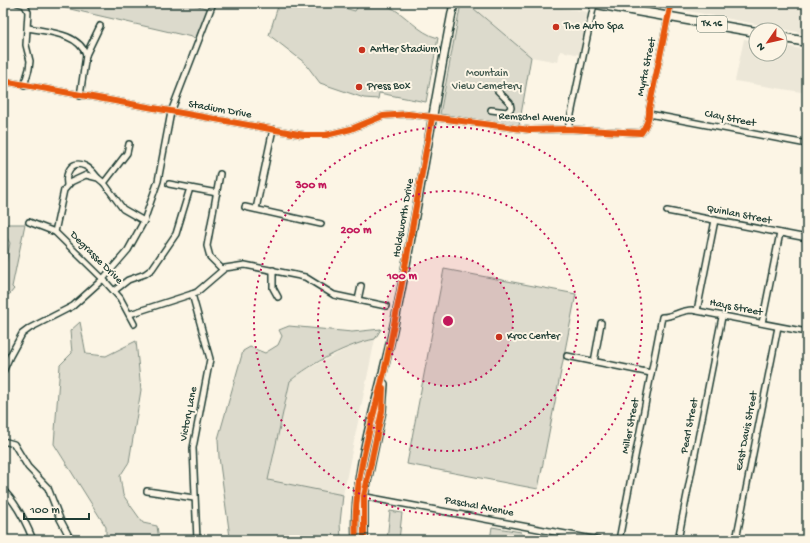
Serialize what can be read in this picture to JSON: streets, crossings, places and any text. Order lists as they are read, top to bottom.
{
  "streets": {
    "main road": ["TX 16", "Holdsworth Drive"],
    "street": [
      "Myrta Street",
      "Stadium Drive",
      "Remschel Avenue",
      "Clay Street",
      "Quinlan Street",
      "Degrasse Drive",
      "Hays Street",
      "Victory Lane",
      "Miller Street",
      "Pearl Street",
      "East Davis Street",
      "Paschal Avenue"
    ]
  },
  "crossings": [
    ["TX 16", "Myrta Street"],
    ["Myrta Street", "Remschel Avenue"],
    ["Myrta Street", "Clay Street"],
    ["Stadium Drive", "Remschel Avenue"],
    ["Stadium Drive", "Holdsworth Drive"],
    ["Remschel Avenue", "Holdsworth Drive"],
    ["Holdsworth Drive", "Paschal Avenue"],
    ["Hays Street", "Miller Street"],
    ["Hays Street", "Pearl Street"],
    ["Hays Street", "East Davis Street"]
  ],
  "parks": ["Mountain View Cemetery"],
  "places": [
    "The Auto Spa",
    "Antler Stadium",
    "Press Box",
    "Kroc Center"
  ],
  "scale_bar": "100 m",
  "north": "bottom left",
  "rings": ["300 m", "200 m", "100 m"]
}
